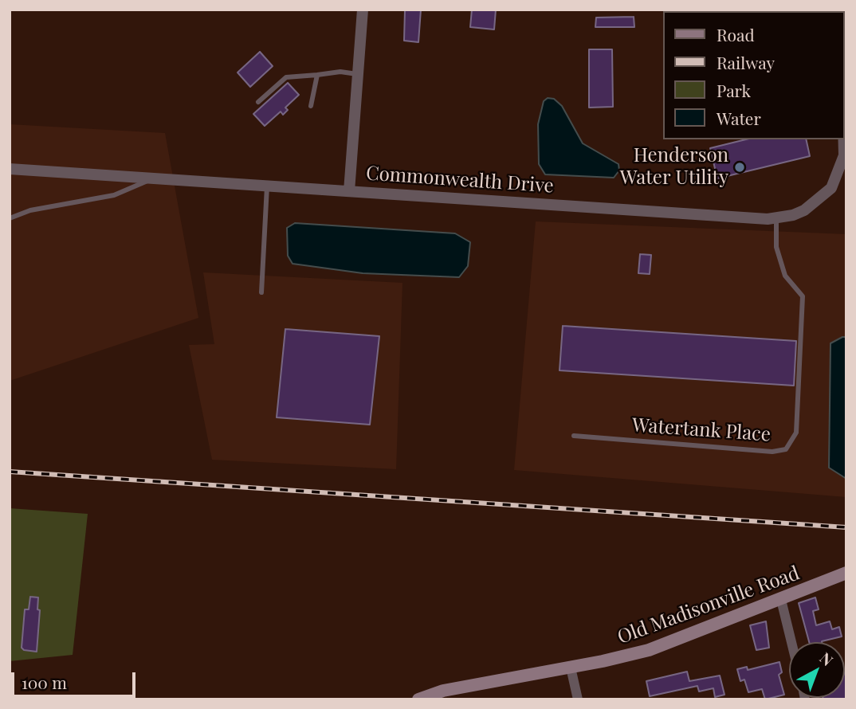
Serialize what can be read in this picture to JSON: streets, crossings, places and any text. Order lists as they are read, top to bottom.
{
  "streets": {
    "main road": ["Old Madisonville Road"],
    "street": ["Commonwealth Drive"],
    "lane": ["Watertank Place"]
  },
  "crossings": [
    ["Commonwealth Drive", "Watertank Place"]
  ],
  "places": ["Henderson Water Utility"],
  "legend": [
    "Road",
    "Railway",
    "Park",
    "Water"
  ],
  "scale_bar": "100 m",
  "north": "top right"
}
